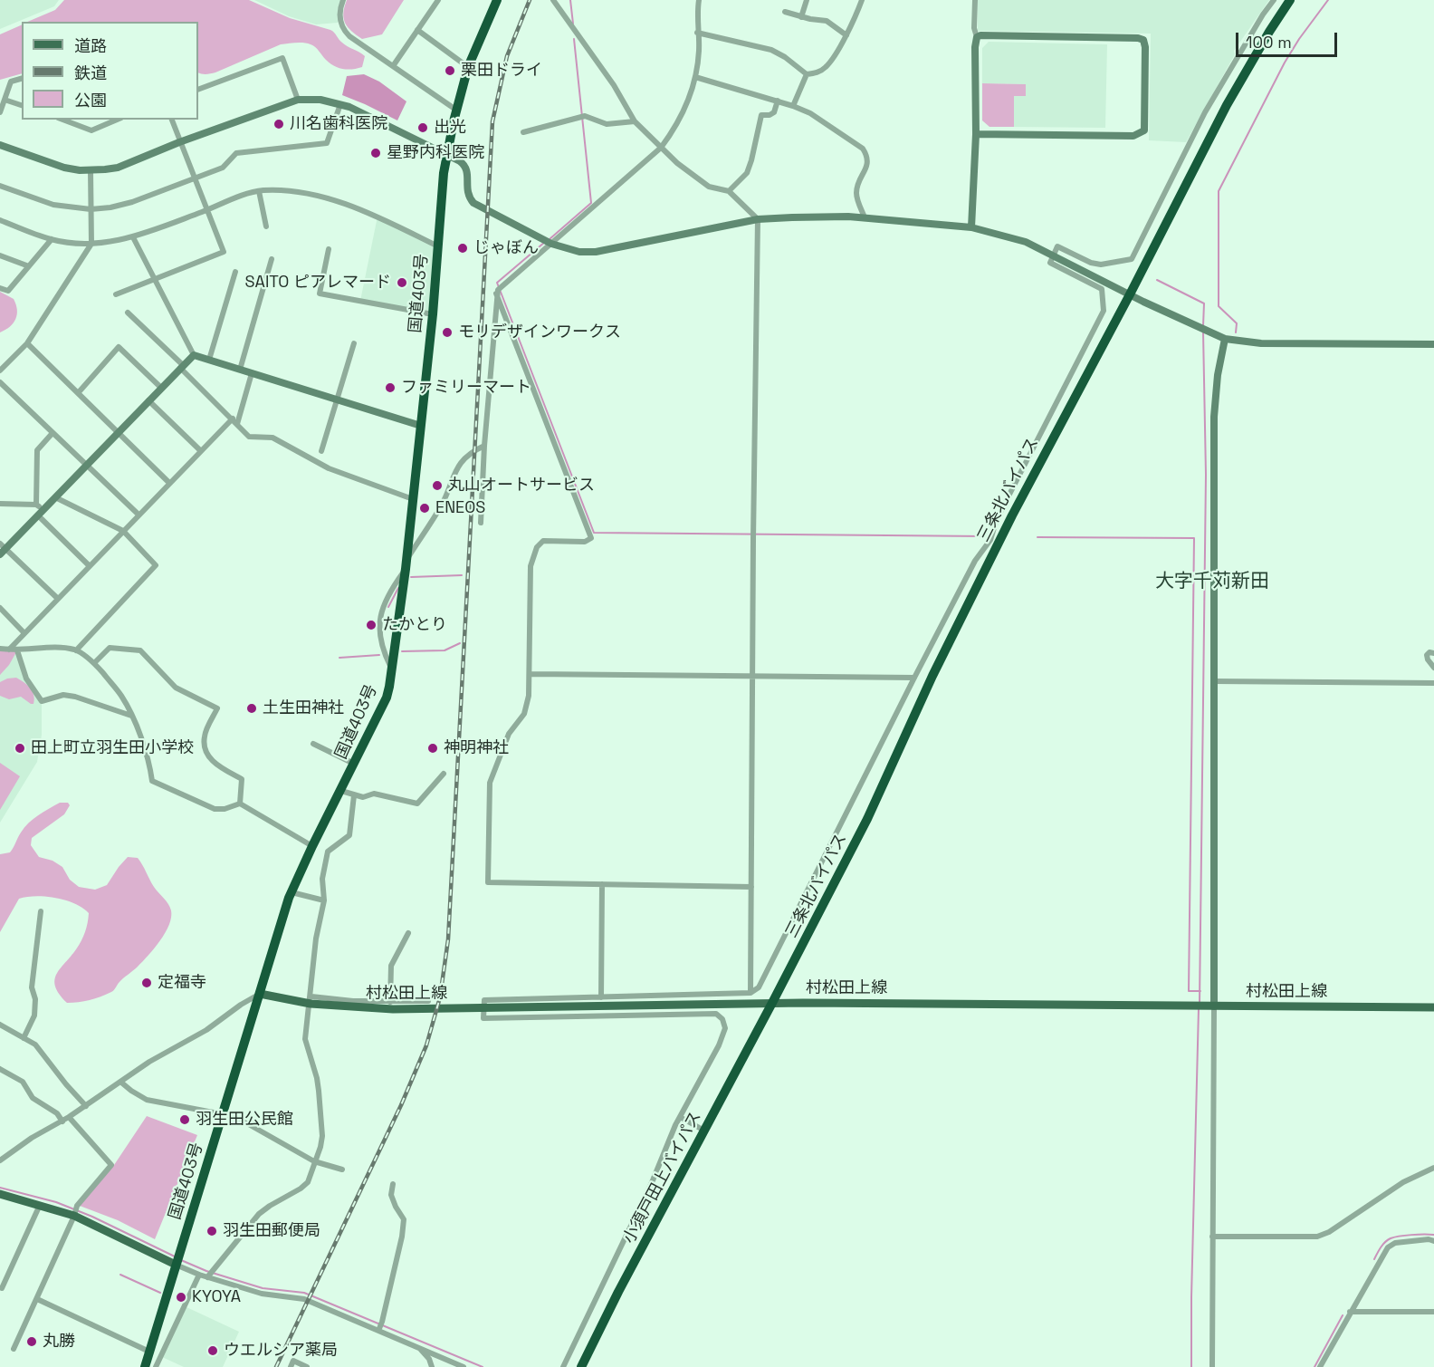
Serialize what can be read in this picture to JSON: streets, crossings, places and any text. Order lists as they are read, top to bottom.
{
  "streets": {
    "highway": ["国道403号", "三条北バイパス", "小須戸田上バイパス"],
    "main road": ["村松田上線"]
  },
  "crossings": [
    ["国道403号", "村松田上線"],
    ["三条北バイパス", "村松田上線"],
    ["三条北バイパス", "小須戸田上バイパス"],
    ["村松田上線", "小須戸田上バイパス"]
  ],
  "districts": ["大字千苅新田"],
  "places": [
    "栗田ドライ",
    "川名歯科医院",
    "出光",
    "星野内科医院",
    "じゃぼん",
    "SAITO ピアレマード",
    "モリデザインワークス",
    "ファミリーマート",
    "丸山オートサービス",
    "ENEOS",
    "たかとり",
    "土生田神社",
    "田上町立羽生田小学校",
    "神明神社",
    "定福寺",
    "羽生田公民館",
    "羽生田郵便局",
    "KYOYA",
    "丸勝",
    "ウエルシア薬局"
  ],
  "legend": ["道路", "鉄道", "公園"],
  "scale_bar": "100 m"
}
